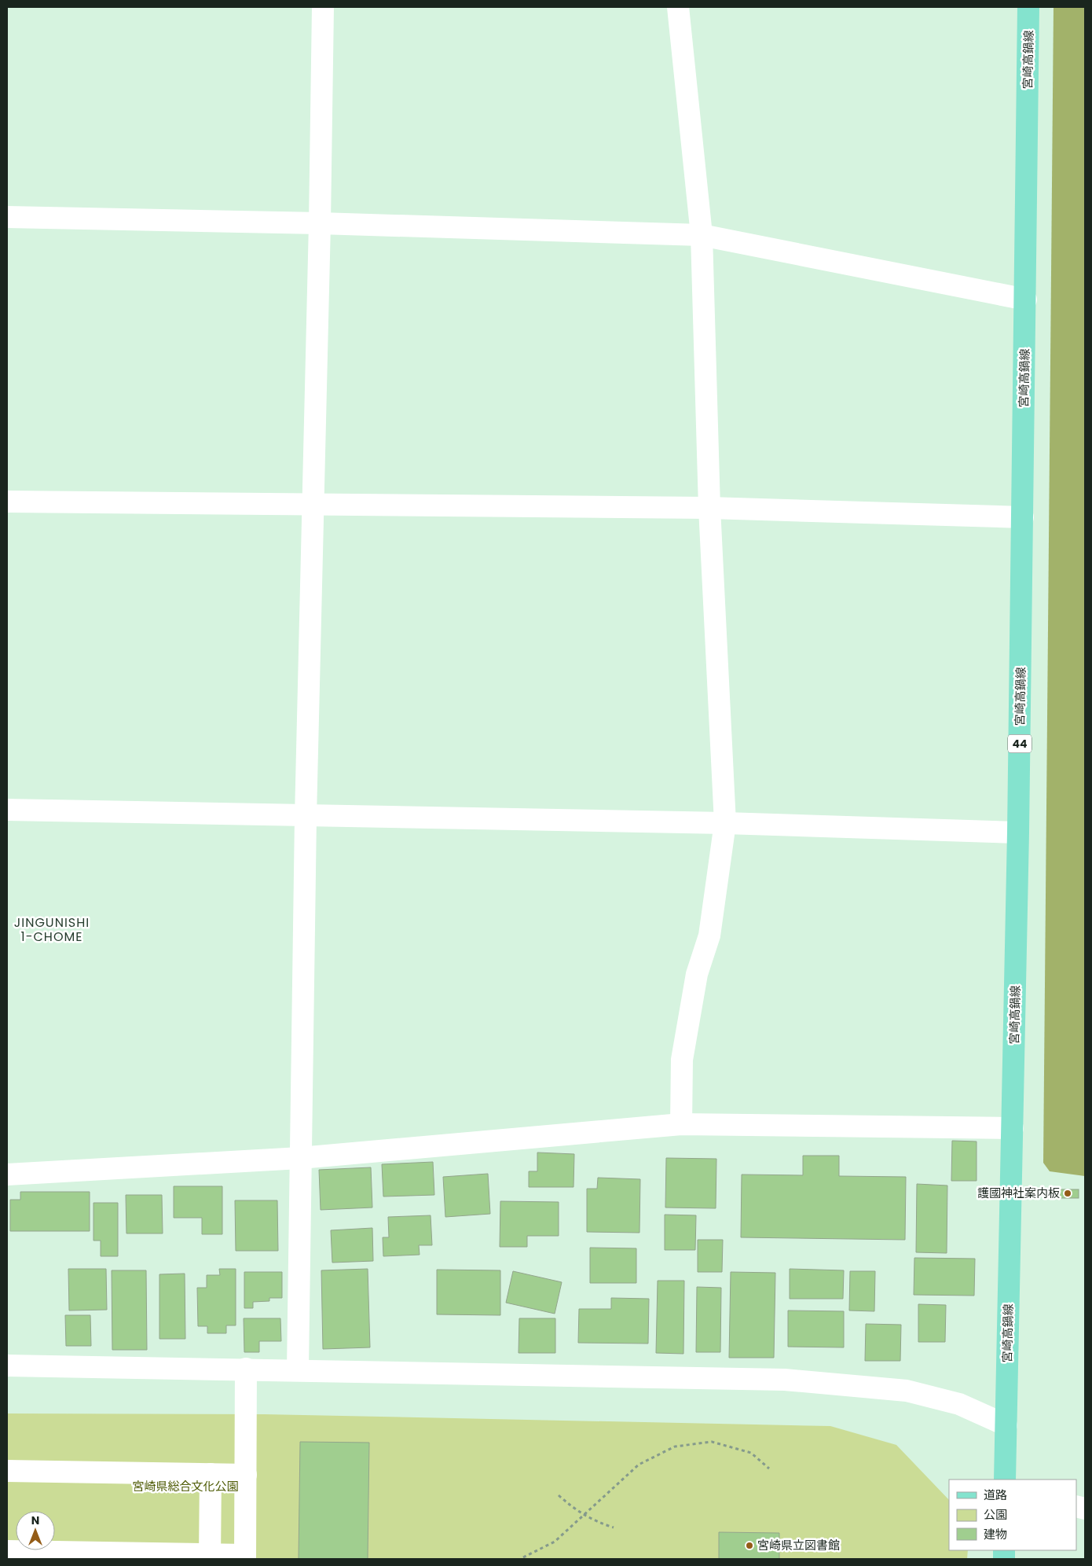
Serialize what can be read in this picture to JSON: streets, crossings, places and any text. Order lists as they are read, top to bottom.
{
  "streets": {
    "main road": ["宮崎高鍋線", "44"]
  },
  "districts": ["JINGUNISHI 1-CHOME"],
  "parks": ["宮崎県総合文化公園"],
  "places": ["護國神社案内板", "宮崎県立図書館"],
  "legend": ["道路", "公園", "建物"],
  "north": "top"
}
